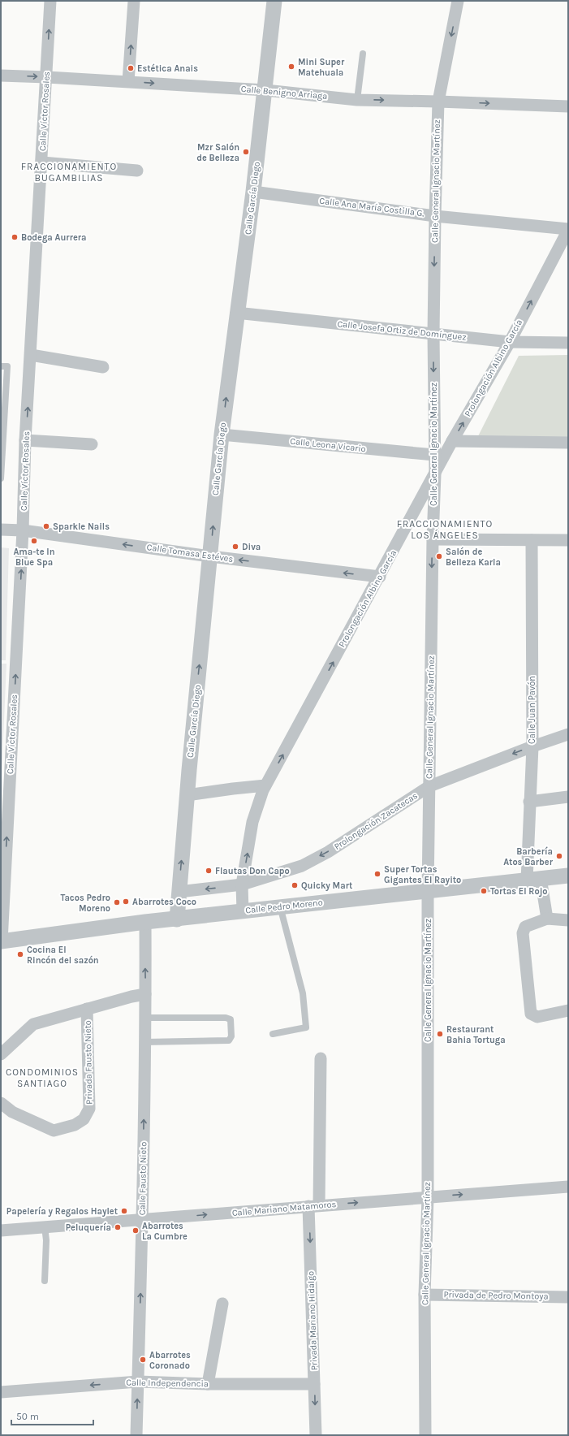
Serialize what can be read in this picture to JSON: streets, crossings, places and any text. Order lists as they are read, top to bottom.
{
  "streets": {
    "street": [
      "Calle Benigno Arriaga",
      "Calle Víctor Rosales",
      "Calle General Ignacio Martínez",
      "Calle García Diego",
      "Calle Ana María Costilla G.",
      "Calle Josefa Ortiz de Domínguez",
      "Prolongación Albino García",
      "Calle Leona Vicario",
      "Calle Tomasa Estéves",
      "Calle Juan Pavón",
      "Prolongación Zacatecas",
      "Calle Pedro Moreno",
      "Privada Fausto Nieto",
      "Calle Fausto Nieto",
      "Calle Mariano Matamoros",
      "Privada de Pedro Montoya",
      "Privada Mariano Hidalgo",
      "Calle Independencia"
    ]
  },
  "crossings": [
    ["Calle Benigno Arriaga", "Calle Víctor Rosales"],
    ["Calle Benigno Arriaga", "Calle General Ignacio Martínez"],
    ["Calle Benigno Arriaga", "Calle García Diego"],
    ["Calle Víctor Rosales", "Calle Tomasa Estéves"],
    ["Calle Víctor Rosales", "Calle Pedro Moreno"],
    ["Calle General Ignacio Martínez", "Calle Ana María Costilla G."],
    ["Calle General Ignacio Martínez", "Calle Josefa Ortiz de Domínguez"],
    ["Calle General Ignacio Martínez", "Prolongación Albino García"],
    ["Calle General Ignacio Martínez", "Calle Leona Vicario"],
    ["Calle General Ignacio Martínez", "Prolongación Zacatecas"],
    ["Calle General Ignacio Martínez", "Calle Pedro Moreno"],
    ["Calle General Ignacio Martínez", "Calle Mariano Matamoros"],
    ["Calle General Ignacio Martínez", "Privada de Pedro Montoya"],
    ["Calle García Diego", "Calle Ana María Costilla G."],
    ["Calle García Diego", "Calle Josefa Ortiz de Domínguez"],
    ["Calle García Diego", "Calle Leona Vicario"],
    ["Calle García Diego", "Calle Tomasa Estéves"],
    ["Calle García Diego", "Prolongación Zacatecas"],
    ["Calle García Diego", "Calle Pedro Moreno"],
    ["Calle Ana María Costilla G.", "Prolongación Albino García"],
    ["Calle Josefa Ortiz de Domínguez", "Prolongación Albino García"],
    ["Prolongación Albino García", "Calle Tomasa Estéves"],
    ["Prolongación Albino García", "Prolongación Zacatecas"],
    ["Prolongación Albino García", "Calle Pedro Moreno"],
    ["Calle Juan Pavón", "Prolongación Zacatecas"],
    ["Calle Juan Pavón", "Calle Pedro Moreno"],
    ["Calle Pedro Moreno", "Calle Fausto Nieto"],
    ["Privada Fausto Nieto", "Calle Fausto Nieto"],
    ["Calle Fausto Nieto", "Calle Mariano Matamoros"],
    ["Calle Fausto Nieto", "Calle Independencia"],
    ["Calle Mariano Matamoros", "Privada Mariano Hidalgo"],
    ["Privada Mariano Hidalgo", "Calle Independencia"]
  ],
  "one_way": [
    "Calle Benigno Arriaga",
    "Calle Víctor Rosales",
    "Calle General Ignacio Martínez",
    "Calle García Diego",
    "Prolongación Albino García",
    "Calle Tomasa Estéves",
    "Prolongación Zacatecas",
    "Calle Fausto Nieto",
    "Calle Mariano Matamoros",
    "Calle Independencia"
  ],
  "districts": ["FRACCIONAMIENTO BUGAMBILIAS", "FRACCIONAMIENTO LOS ÁNGELES", "CONDOMINIOS SANTIAGO"],
  "places": [
    "Mini Super Matehuala",
    "Estética Anais",
    "Mzr Salón de Belleza",
    "Bodega Aurrera",
    "Sparkle Nails",
    "Ama-te In Blue Spa",
    "Diva",
    "Salón de Belleza Karla",
    "Barbería Atos Barber",
    "Flautas Don Capo",
    "Super Tortas Gigantes El Rayito",
    "Quicky Mart",
    "Tortas El Rojo",
    "Abarrotes Coco",
    "Tacos Pedro Moreno",
    "Cocina El Rincón del sazón",
    "Restaurant Bahia Tortuga",
    "Papelería y Regalos Haylet",
    "Peluquería",
    "Abarrotes La Cumbre",
    "Abarrotes Coronado"
  ],
  "scale_bar": "50 m"
}
